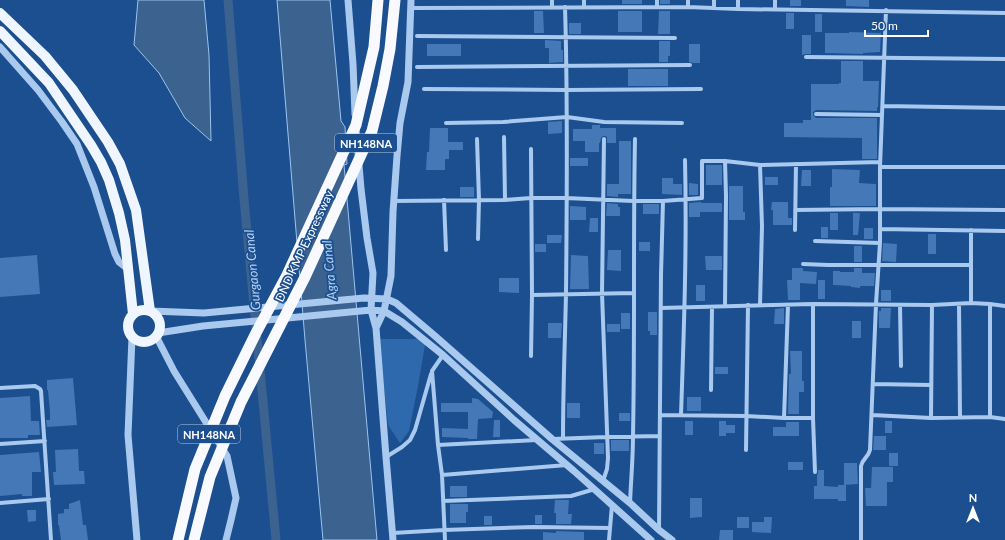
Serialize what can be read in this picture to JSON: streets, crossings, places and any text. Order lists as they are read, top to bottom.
{
  "streets": {
    "highway": ["NH148NA", "DND KMP Expressway"]
  },
  "water": ["Gurgaon Canal", "Agra Canal"],
  "scale_bar": "50 m",
  "north": "top"
}
